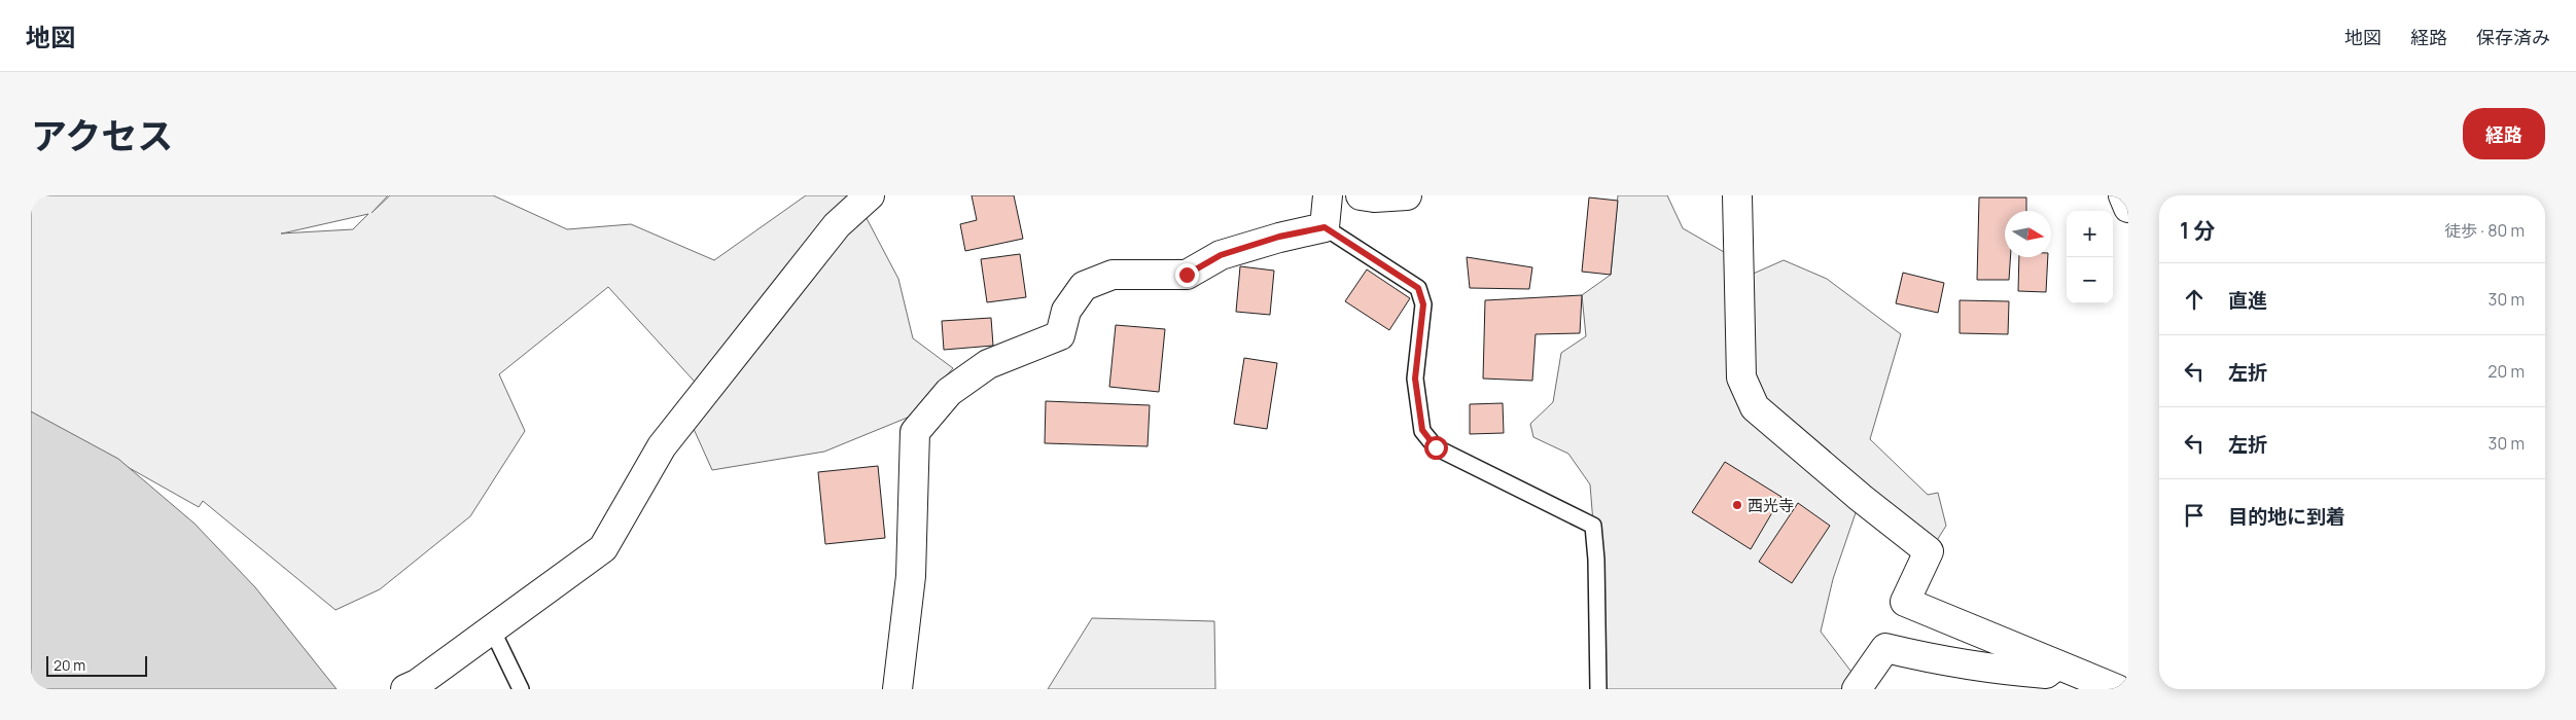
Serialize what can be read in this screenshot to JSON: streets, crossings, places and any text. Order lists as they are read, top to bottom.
{
  "places": ["西光寺"],
  "scale_bar": "20 m",
  "north": "right",
  "page": {
    "header": "地図",
    "nav": ["地図", "経路", "保存済み"],
    "title": "アクセス",
    "buttons": "経路",
    "heading": ["1 分", "徒歩 · 80 m"],
    "map_buttons": ["+", "−"],
    "list": [
      ["直進", "30 m"],
      ["左折", "20 m"],
      ["左折", "30 m"],
      "目的地に到着"
    ],
    "scale": "20 m"
  }
}
